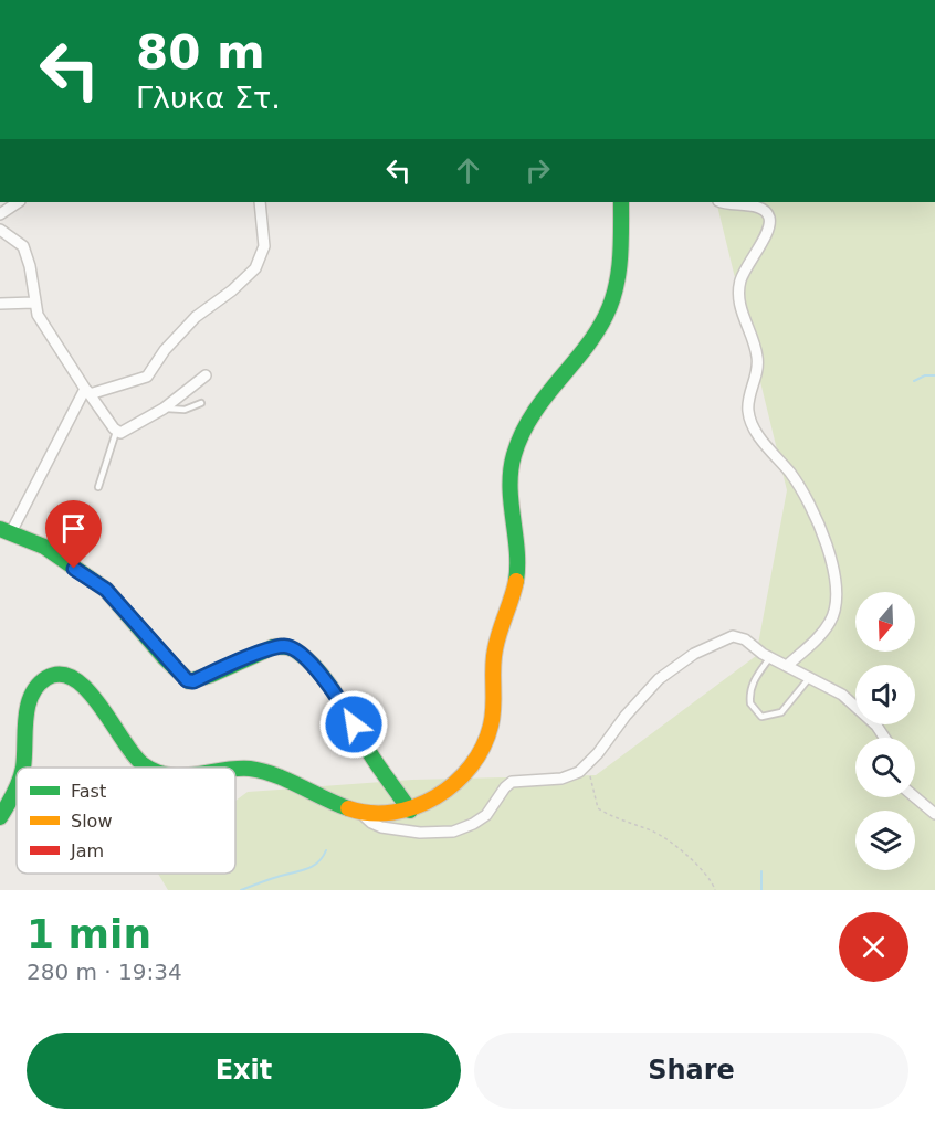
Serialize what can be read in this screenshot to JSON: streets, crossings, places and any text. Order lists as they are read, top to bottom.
{
  "legend": ["Fast", "Slow", "Jam"],
  "north": "bottom",
  "page": {
    "turn": ["80 m", "Γλυκα Στ."],
    "heading": ["1 min", "280 m · 19:34"],
    "buttons": ["Exit", "Share"]
  }
}
